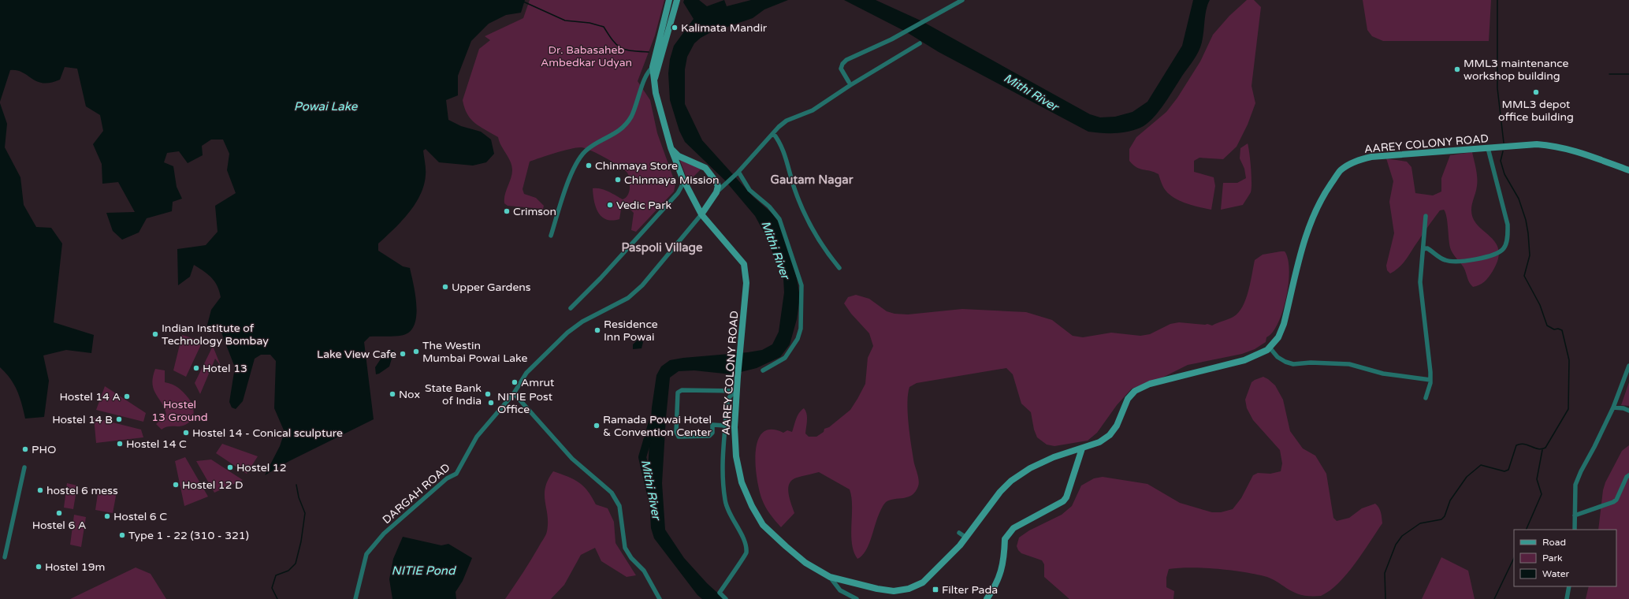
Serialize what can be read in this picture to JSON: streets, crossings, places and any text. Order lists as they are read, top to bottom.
{
  "streets": {
    "main road": ["AAREY COLONY ROAD"],
    "street": ["DARGAH ROAD"]
  },
  "crossings": [
    ["AAREY COLONY ROAD", "DARGAH ROAD"]
  ],
  "districts": ["Gautam Nagar", "Paspoli Village"],
  "water": ["Mithi River", "Powai Lake", "NITIE Pond"],
  "parks": ["Dr. Babasaheb Ambedkar Udyan", "Hostel 13 Ground"],
  "places": {
    "other": [
      "Kalimata Mandir",
      "MML3 maintenance workshop building",
      "MML3 depot office building",
      "Chinmaya Store",
      "Chinmaya Mission",
      "Vedic Park",
      "Crimson",
      "Upper Gardens",
      "Residence Inn Powai",
      "Indian Institute of Technology Bombay",
      "The Westin Mumbai Powai Lake",
      "Lake View Cafe",
      "Hotel 13",
      "Amrut",
      "Nox",
      "State Bank of India",
      "Hostel 14 A",
      "NITIE Post Office",
      "Hostel 14 B",
      "Ramada Powai Hotel & Convention Center",
      "Hostel 14 - Conical sculpture",
      "Hostel 14 C",
      "PHO",
      "Hostel 12",
      "Hostel 12 D",
      "hostel 6 mess",
      "Hostel 6 A",
      "Hostel 6 C",
      "Type 1 - 22 (310 - 321)",
      "Hostel 19m"
    ],
    "transit": ["Filter Pada"]
  },
  "legend": ["Road", "Park", "Water"]
}
